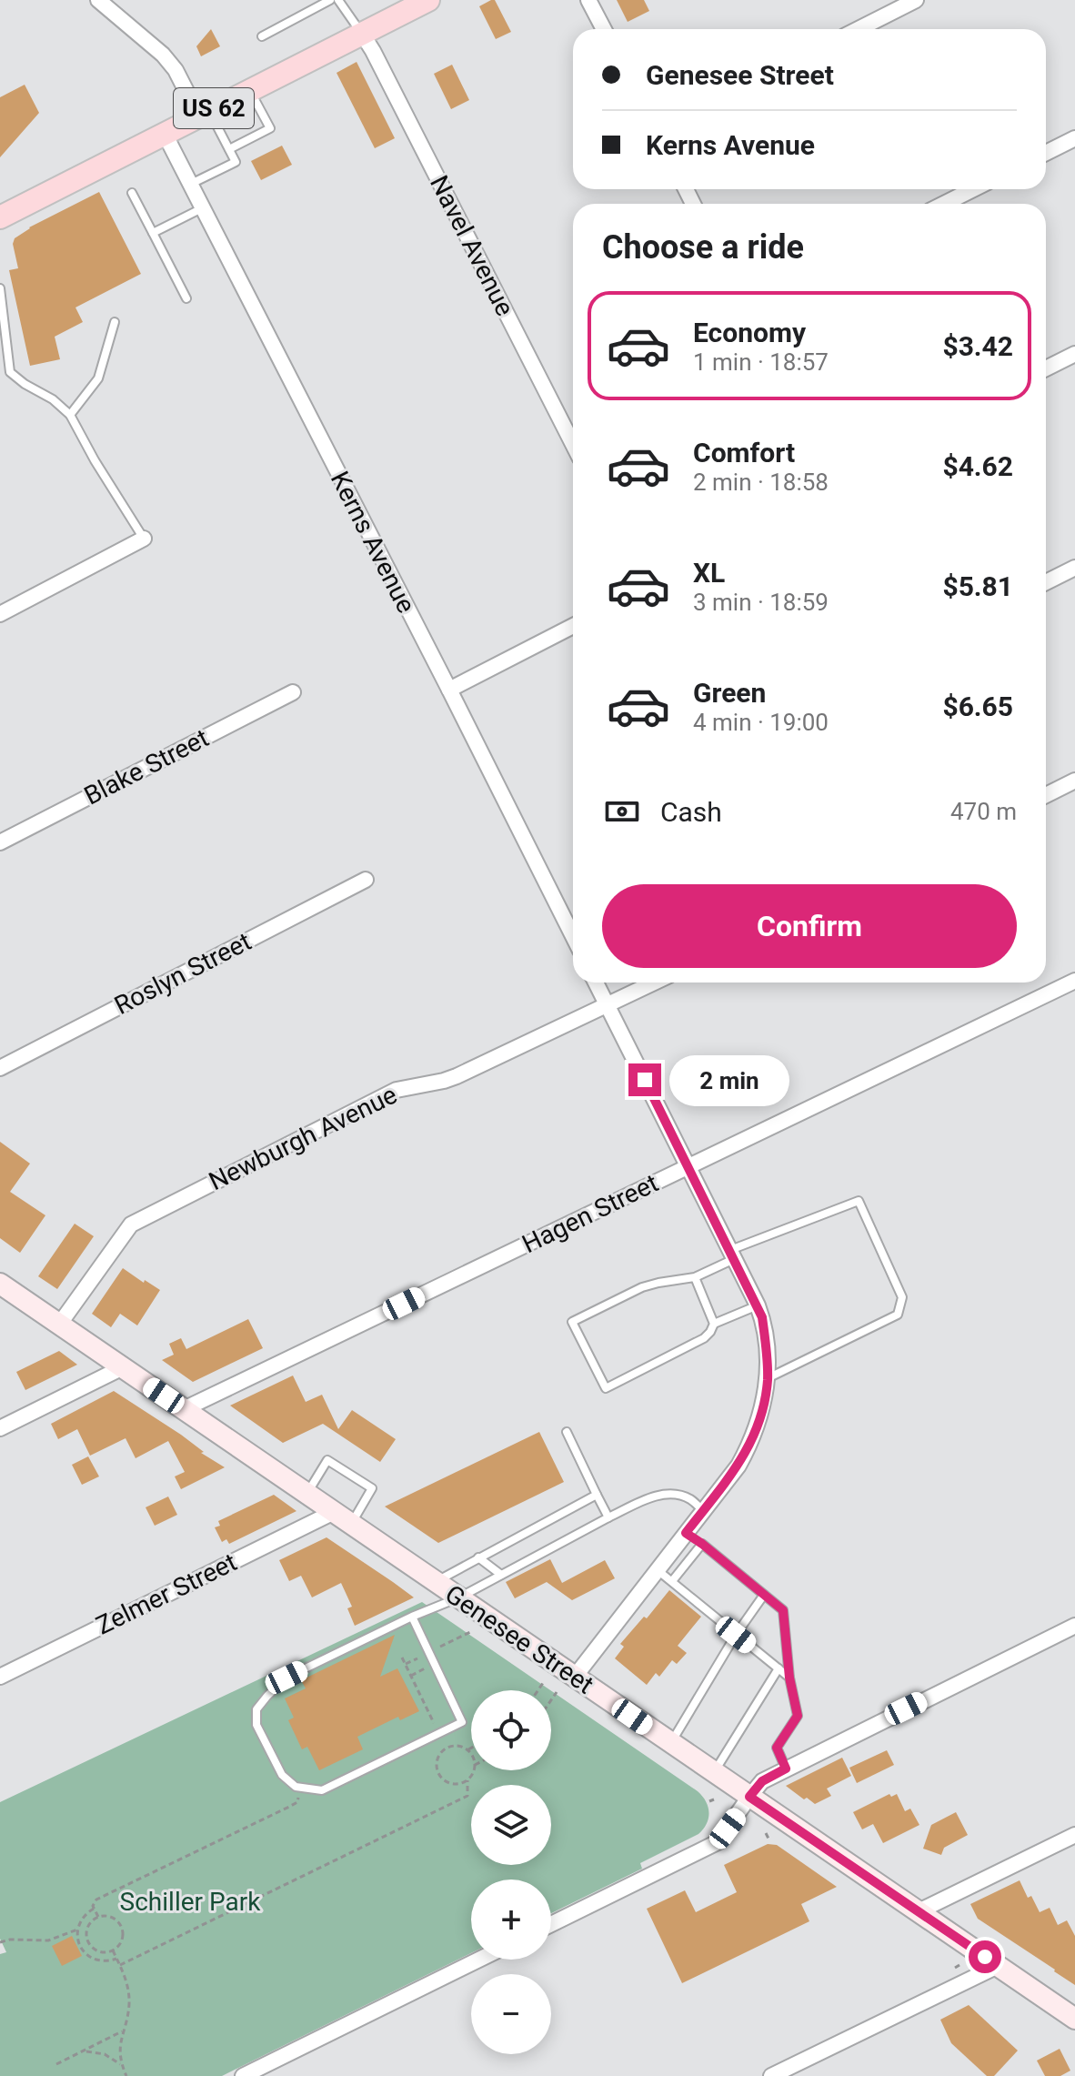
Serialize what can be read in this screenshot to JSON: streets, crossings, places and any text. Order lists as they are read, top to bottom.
{
  "streets": {
    "main road": ["US 62", "Genesee Street"],
    "street": [
      "Navel Avenue",
      "Kerns Avenue",
      "Blake Street",
      "Roslyn Street",
      "Newburgh Avenue",
      "Hagen Street",
      "Zelmer Street"
    ]
  },
  "crossings": [
    ["US 62", "Navel Avenue"],
    ["US 62", "Kerns Avenue"],
    ["Newburgh Avenue", "Genesee Street"],
    ["Hagen Street", "Genesee Street"],
    ["Zelmer Street", "Genesee Street"]
  ],
  "parks": ["Schiller Park"],
  "page": {
    "banner": ["Genesee Street", "Kerns Avenue"],
    "heading": "Choose a ride",
    "list": [
      {
        "name": "Economy",
        "note": "1 min · 18:57",
        "value": "$3.42"
      },
      {
        "name": "Comfort",
        "note": "2 min · 18:58",
        "value": "$4.62"
      },
      {
        "name": "XL",
        "note": "3 min · 18:59",
        "value": "$5.81"
      },
      {
        "name": "Green",
        "note": "4 min · 19:00",
        "value": "$6.65"
      }
    ],
    "pay": ["Cash", "470 m"],
    "buttons": "Confirm",
    "bubble": "2 min",
    "map_buttons": ["+", "−"]
  }
}
